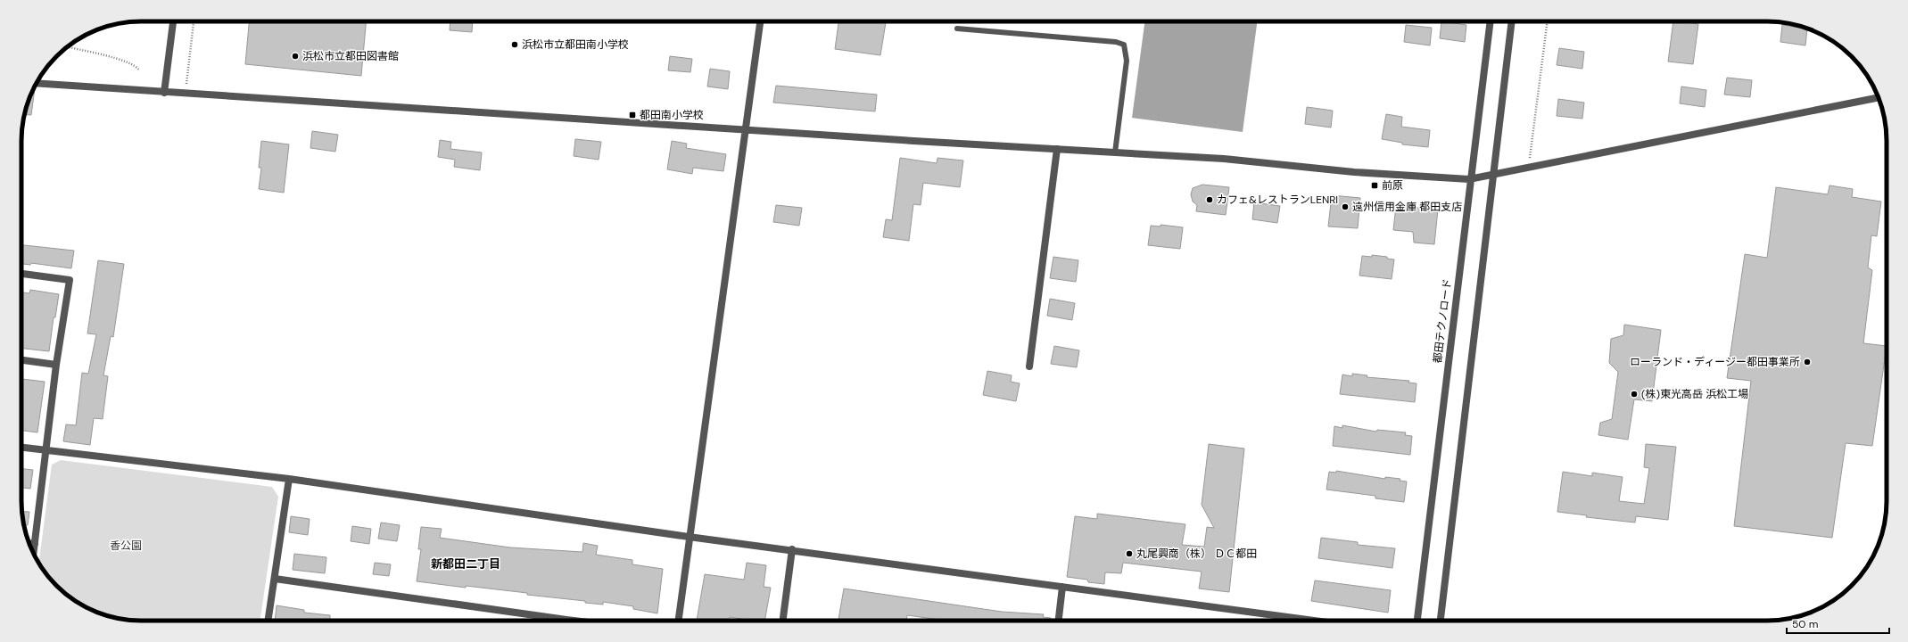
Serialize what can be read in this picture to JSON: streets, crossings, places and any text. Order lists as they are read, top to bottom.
{
  "streets": {
    "street": ["都田テクノロード"]
  },
  "districts": ["新都田二丁目"],
  "parks": ["香公園"],
  "places": {
    "other": [
      "浜松市立都田南小学校",
      "浜松市立都田図書館",
      "カフェ&レストランLENRI",
      "遠州信用金庫 都田支店",
      "ローランド・ディージー都田事業所",
      "(株)東光高岳 浜松工場",
      "丸尾興商（株） ＤＣ都田"
    ],
    "transit": ["都田南小学校", "前原"]
  },
  "scale_bar": "50 m"
}
